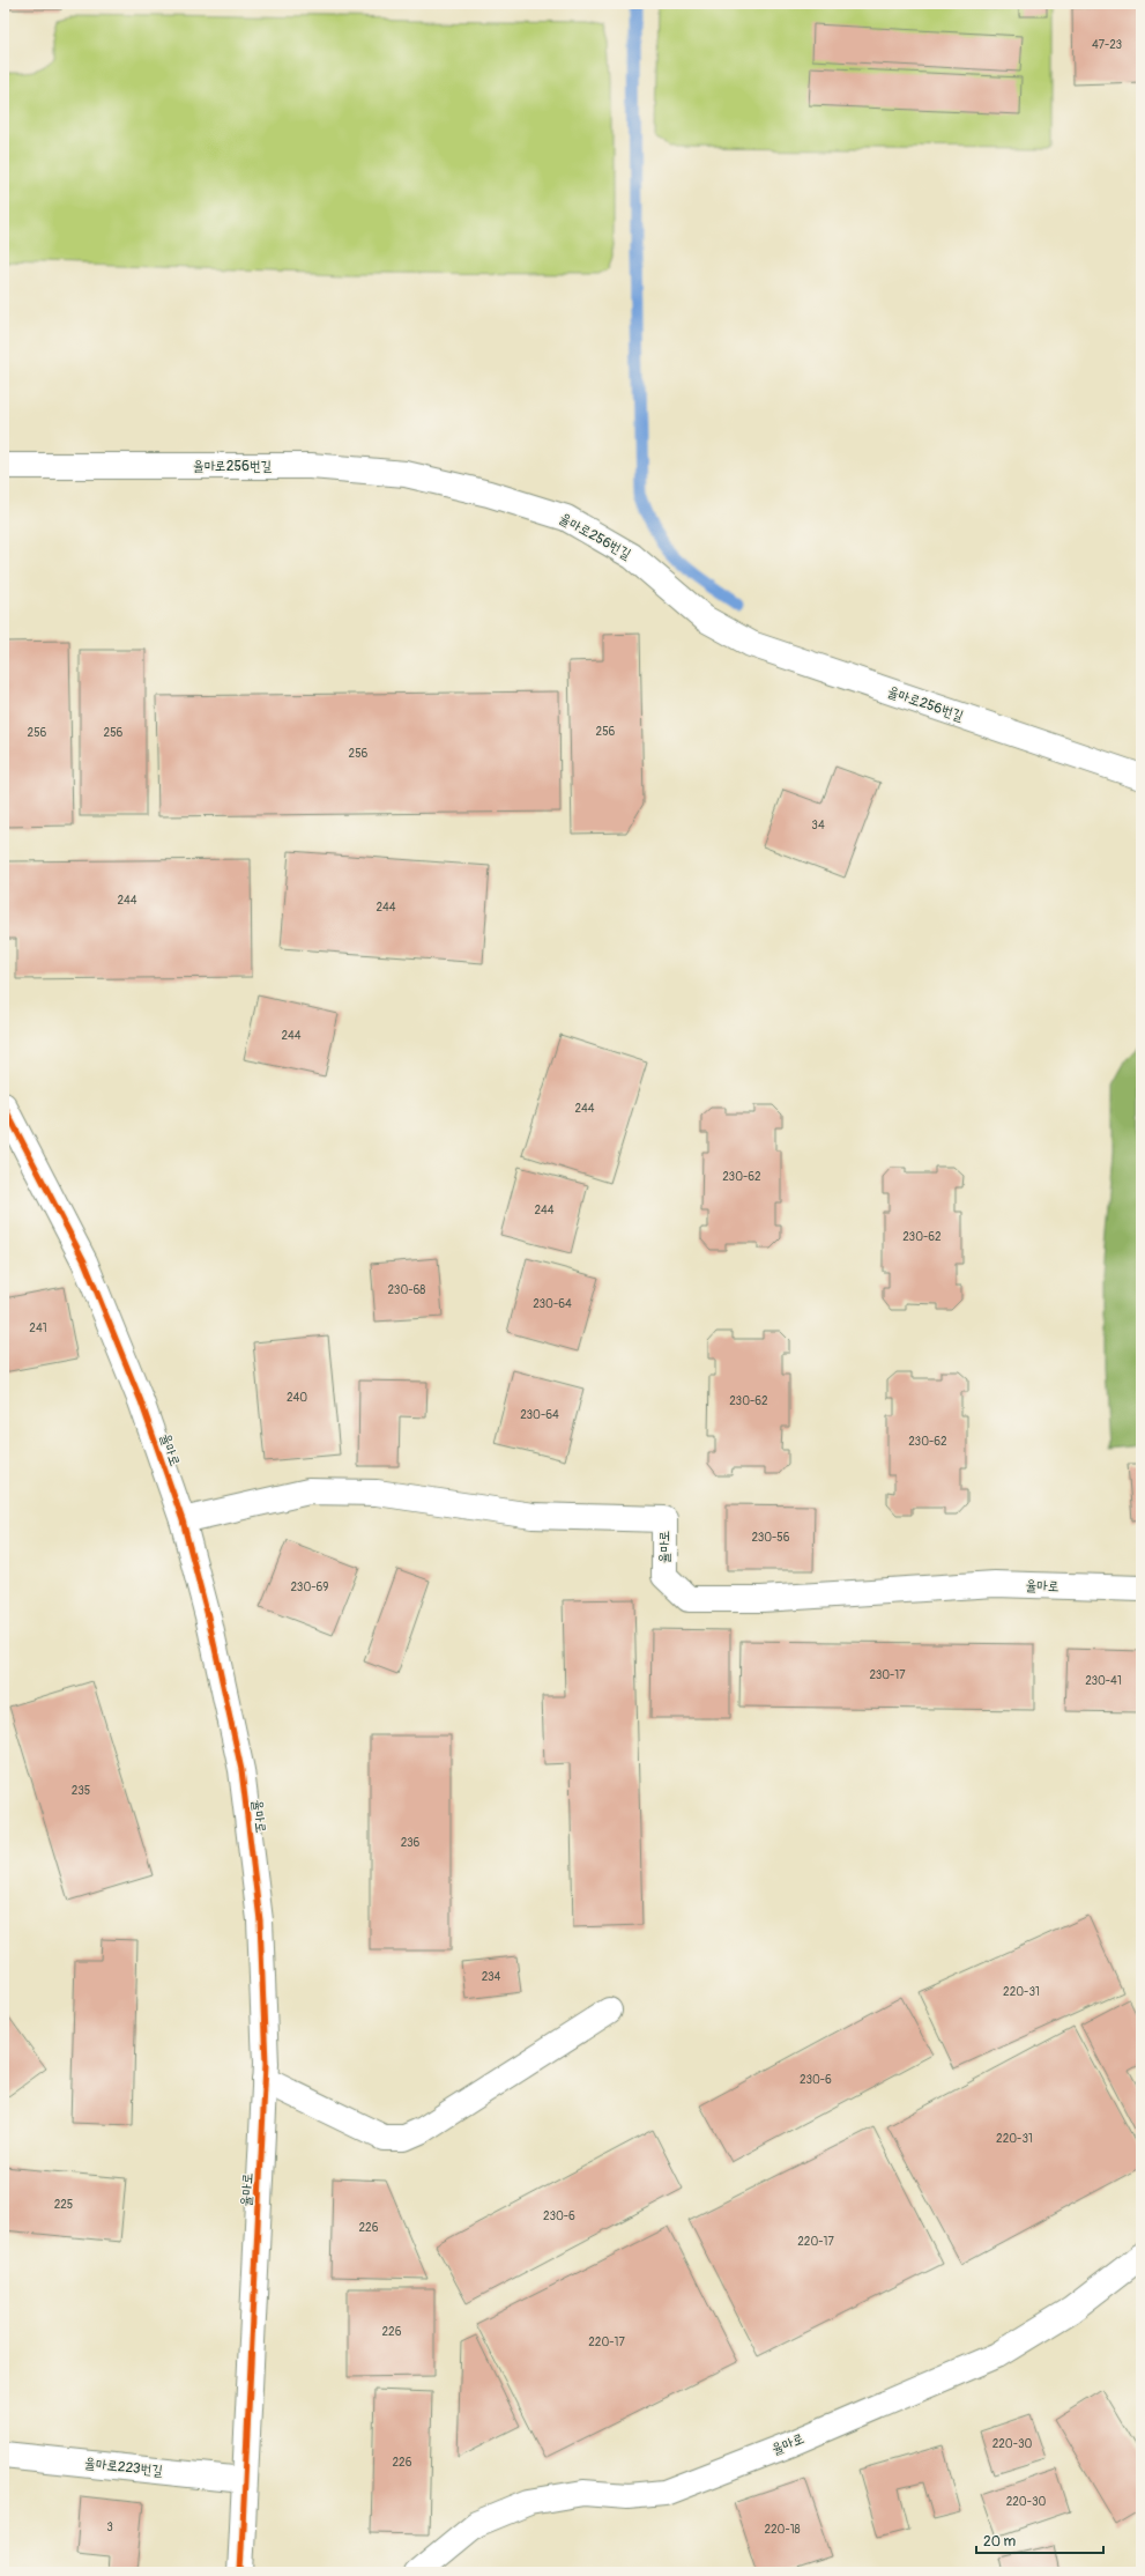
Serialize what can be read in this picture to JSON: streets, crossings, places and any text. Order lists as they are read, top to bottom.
{
  "streets": {
    "street": ["율마로256번길", "율마로", "율마로223번길"]
  },
  "crossings": [
    ["율마로", "율마로223번길"]
  ],
  "house_numbers": [
    "47-23",
    "256",
    "256",
    "256",
    "256",
    "34",
    "244",
    "244",
    "244",
    "244",
    "230-62",
    "244",
    "230-62",
    "230-68",
    "230-64",
    "241",
    "240",
    "230-62",
    "230-64",
    "230-62",
    "230-56",
    "230-69",
    "230-17",
    "230-41",
    "235",
    "236",
    "234",
    "220-31",
    "230-6",
    "220-31",
    "225",
    "230-6",
    "226",
    "220-17",
    "226",
    "220-17",
    "220-30",
    "226",
    "220-30",
    "3",
    "220-18"
  ],
  "scale_bar": "20 m"
}
